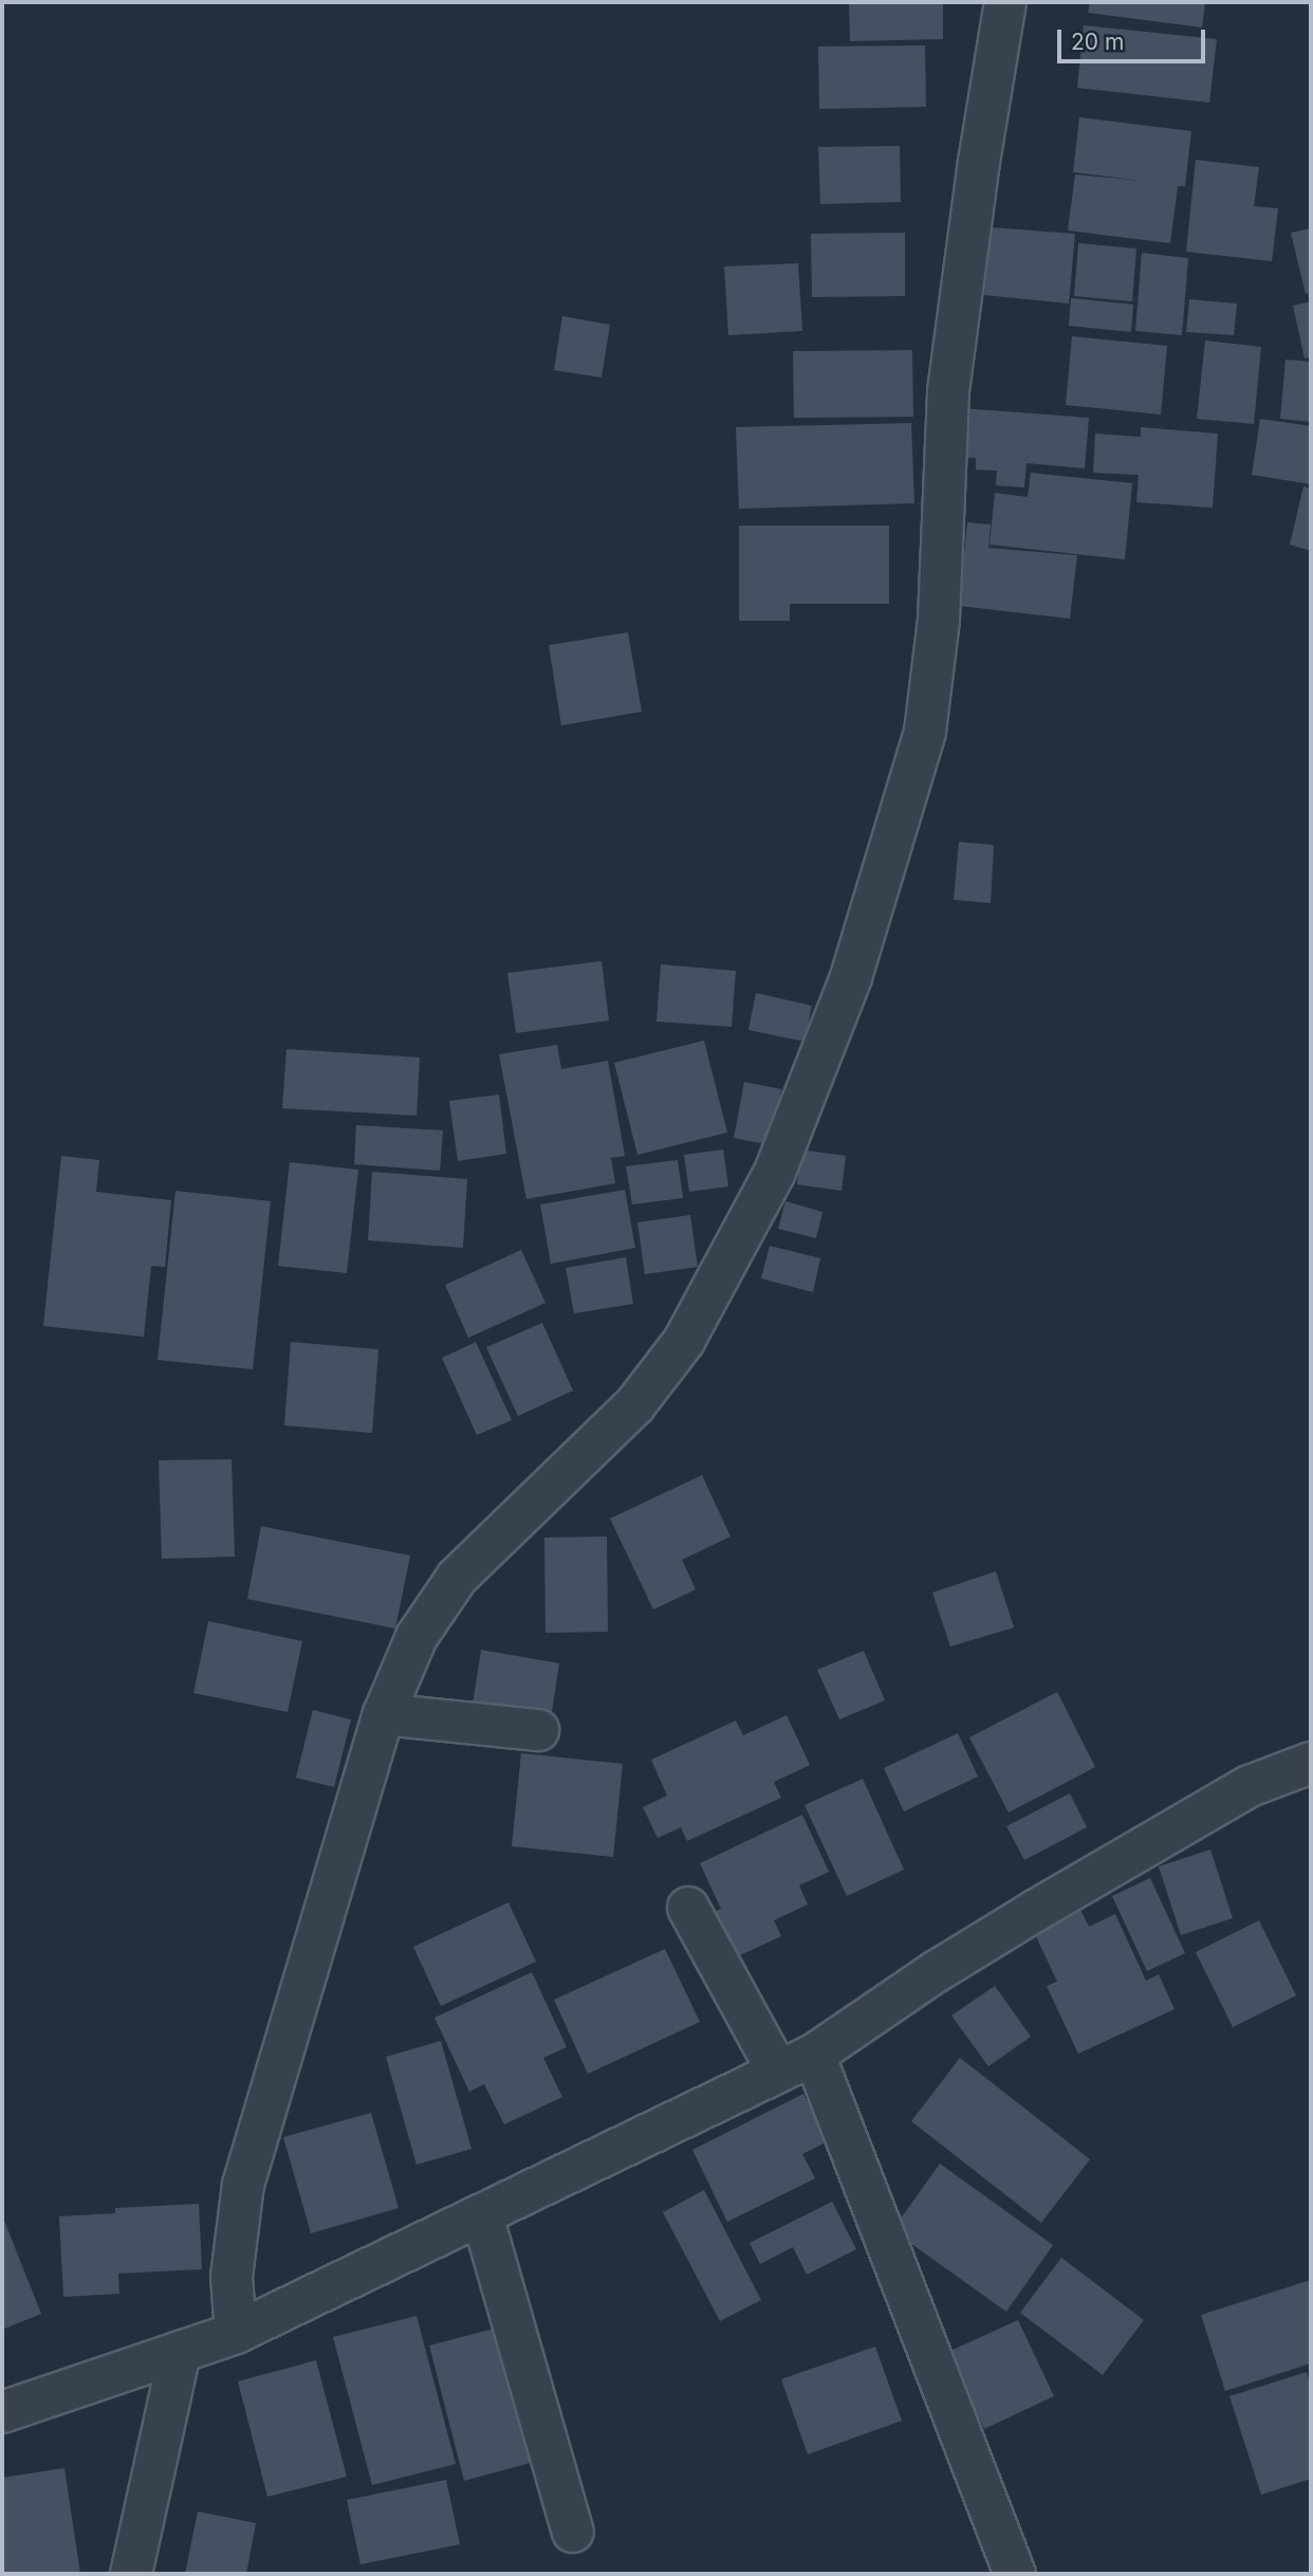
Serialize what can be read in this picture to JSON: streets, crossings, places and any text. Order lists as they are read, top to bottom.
{
  "scale_bar": "20 m"
}
